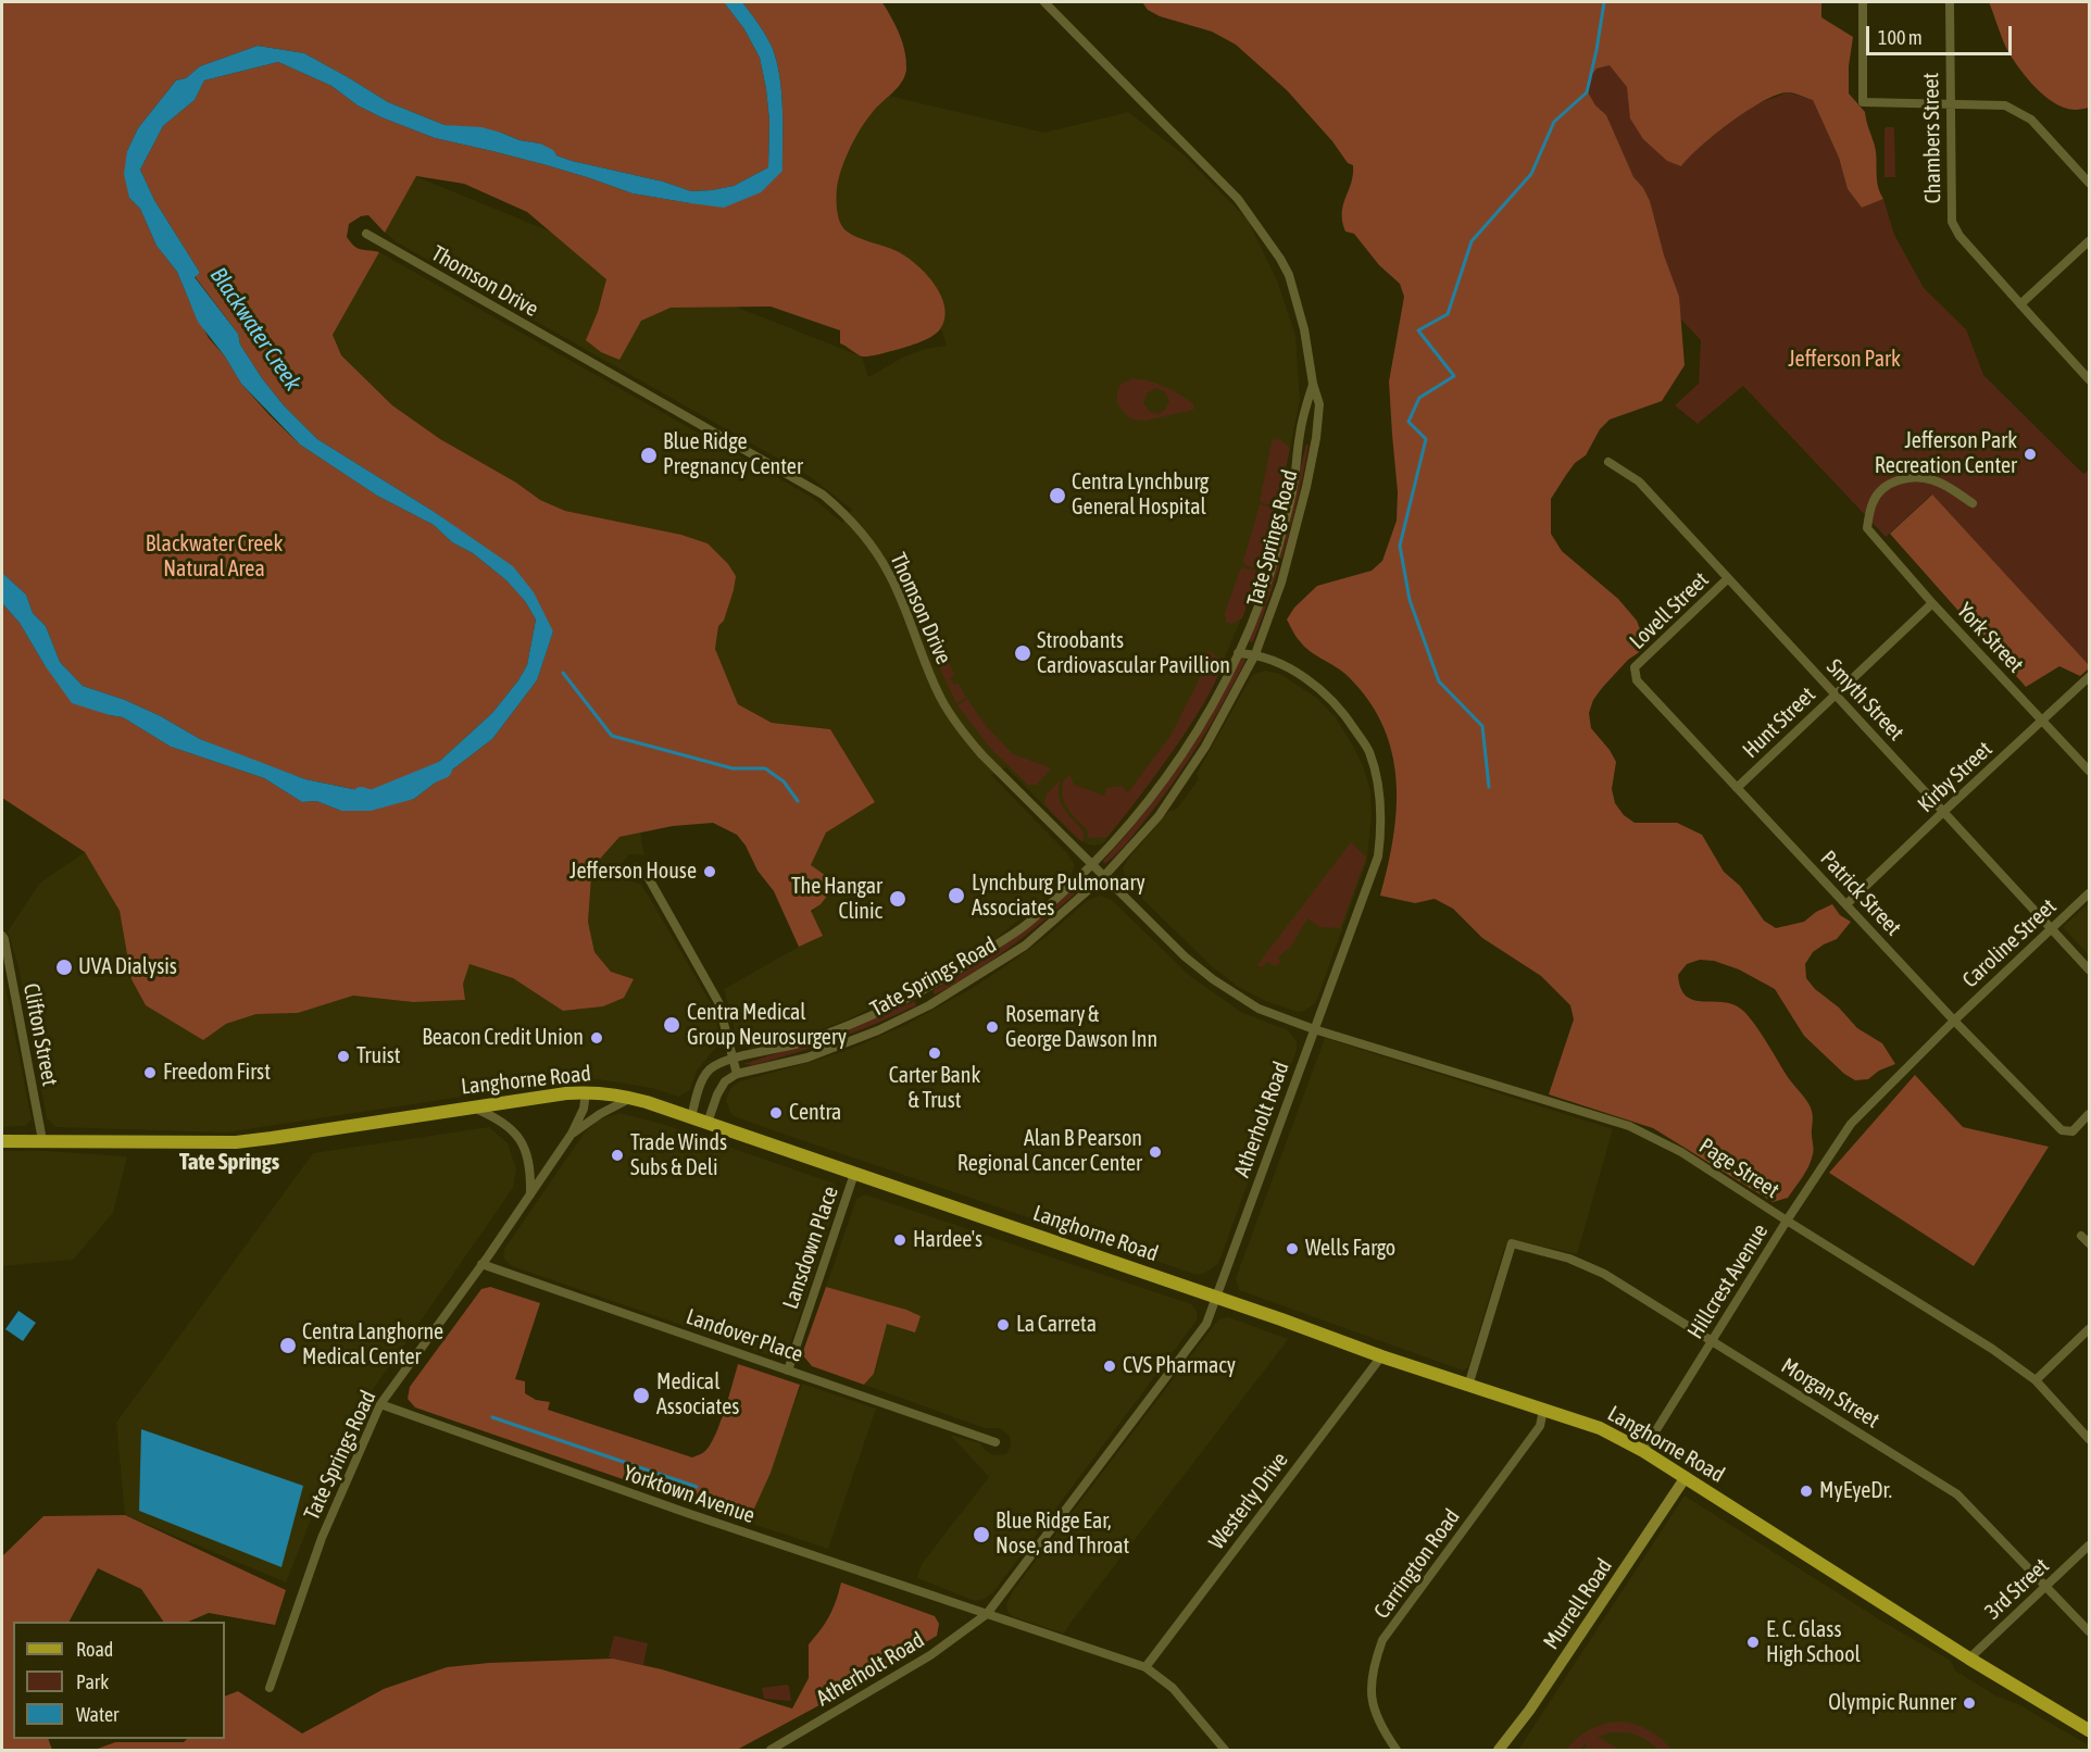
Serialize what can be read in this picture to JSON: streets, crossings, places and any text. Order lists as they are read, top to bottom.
{
  "streets": {
    "main road": ["Langhorne Road"],
    "street": [
      "Chambers Street",
      "Thomson Drive",
      "Tate Springs Road",
      "Lovell Street",
      "York Street",
      "Smyth Street",
      "Hunt Street",
      "Kirby Street",
      "Patrick Street",
      "Caroline Street",
      "Clifton Street",
      "Atherholt Road",
      "Page Street",
      "Lansdown Place",
      "Hillcrest Avenue",
      "Landover Place",
      "Morgan Street",
      "Yorktown Avenue",
      "Westerly Drive",
      "Carrington Road",
      "3rd Street",
      "Murrell Road"
    ]
  },
  "crossings": [
    ["Thomson Drive", "Tate Springs Road"],
    ["Thomson Drive", "Atherholt Road"],
    ["Thomson Drive", "Page Street"],
    ["Tate Springs Road", "Langhorne Road"],
    ["Tate Springs Road", "Atherholt Road"],
    ["Tate Springs Road", "Landover Place"],
    ["Tate Springs Road", "Yorktown Avenue"],
    ["Lovell Street", "Smyth Street"],
    ["Lovell Street", "Patrick Street"],
    ["York Street", "Hunt Street"],
    ["York Street", "Kirby Street"],
    ["Smyth Street", "Hunt Street"],
    ["Smyth Street", "Kirby Street"],
    ["Smyth Street", "Caroline Street"],
    ["Hunt Street", "Patrick Street"],
    ["Kirby Street", "Patrick Street"],
    ["Patrick Street", "Caroline Street"],
    ["Patrick Street", "Hillcrest Avenue"],
    ["Caroline Street", "Hillcrest Avenue"],
    ["Clifton Street", "Langhorne Road"],
    ["Langhorne Road", "Atherholt Road"],
    ["Langhorne Road", "Lansdown Place"],
    ["Langhorne Road", "Hillcrest Avenue"],
    ["Langhorne Road", "Morgan Street"],
    ["Langhorne Road", "Westerly Drive"],
    ["Langhorne Road", "Carrington Road"],
    ["Langhorne Road", "3rd Street"],
    ["Langhorne Road", "Murrell Road"],
    ["Atherholt Road", "Page Street"],
    ["Atherholt Road", "Yorktown Avenue"],
    ["Page Street", "Hillcrest Avenue"],
    ["Lansdown Place", "Landover Place"],
    ["Hillcrest Avenue", "Morgan Street"],
    ["Morgan Street", "3rd Street"],
    ["Yorktown Avenue", "Westerly Drive"]
  ],
  "districts": ["Tate Springs"],
  "water": ["Blackwater Creek"],
  "parks": ["Jefferson Park", "Blackwater Creek Natural Area"],
  "places": [
    "Jefferson Park Recreation Center",
    "Blue Ridge Pregnancy Center",
    "Centra Lynchburg General Hospital",
    "Stroobants Cardiovascular Pavillion",
    "Jefferson House",
    "Lynchburg Pulmonary Associates",
    "The Hangar Clinic",
    "UVA Dialysis",
    "Centra Medical Group Neurosurgery",
    "Rosemary & George Dawson Inn",
    "Beacon Credit Union",
    "Carter Bank & Trust",
    "Truist",
    "Freedom First",
    "Centra",
    "Alan B Pearson Regional Cancer Center",
    "Trade Winds Subs & Deli",
    "Hardee's",
    "Wells Fargo",
    "La Carreta",
    "Centra Langhorne Medical Center",
    "CVS Pharmacy",
    "Medical Associates",
    "MyEyeDr.",
    "Blue Ridge Ear, Nose, and Throat",
    "E. C. Glass High School",
    "Olympic Runner"
  ],
  "legend": ["Road", "Park", "Water"],
  "scale_bar": "100 m"
}
